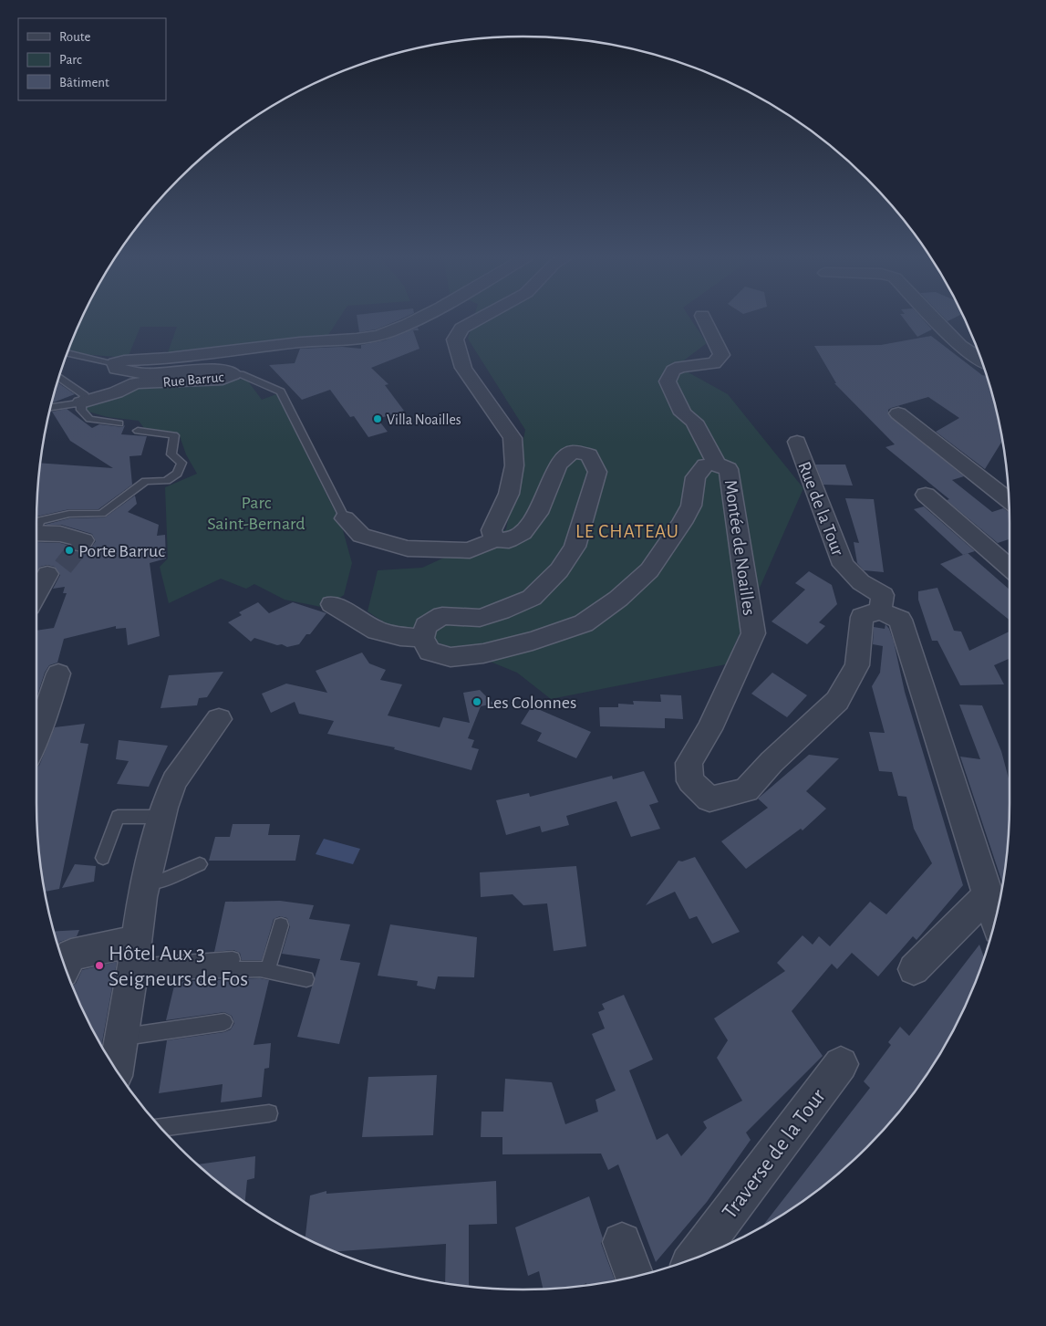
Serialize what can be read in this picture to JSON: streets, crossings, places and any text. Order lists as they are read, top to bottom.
{
  "streets": {
    "street": [
      "Rue Barruc",
      "Rue de la Tour",
      "Montée de Noailles",
      "Traverse de la Tour"
    ]
  },
  "crossings": [
    ["Rue de la Tour", "Montée de Noailles"]
  ],
  "districts": ["LE CHATEAU"],
  "parks": ["Parc Saint-Bernard"],
  "places": [
    "Villa Noailles",
    "Porte Barruc",
    "Les Colonnes",
    "Hôtel Aux 3 Seigneurs de Fos"
  ],
  "legend": ["Route", "Parc", "Bâtiment"]
}
